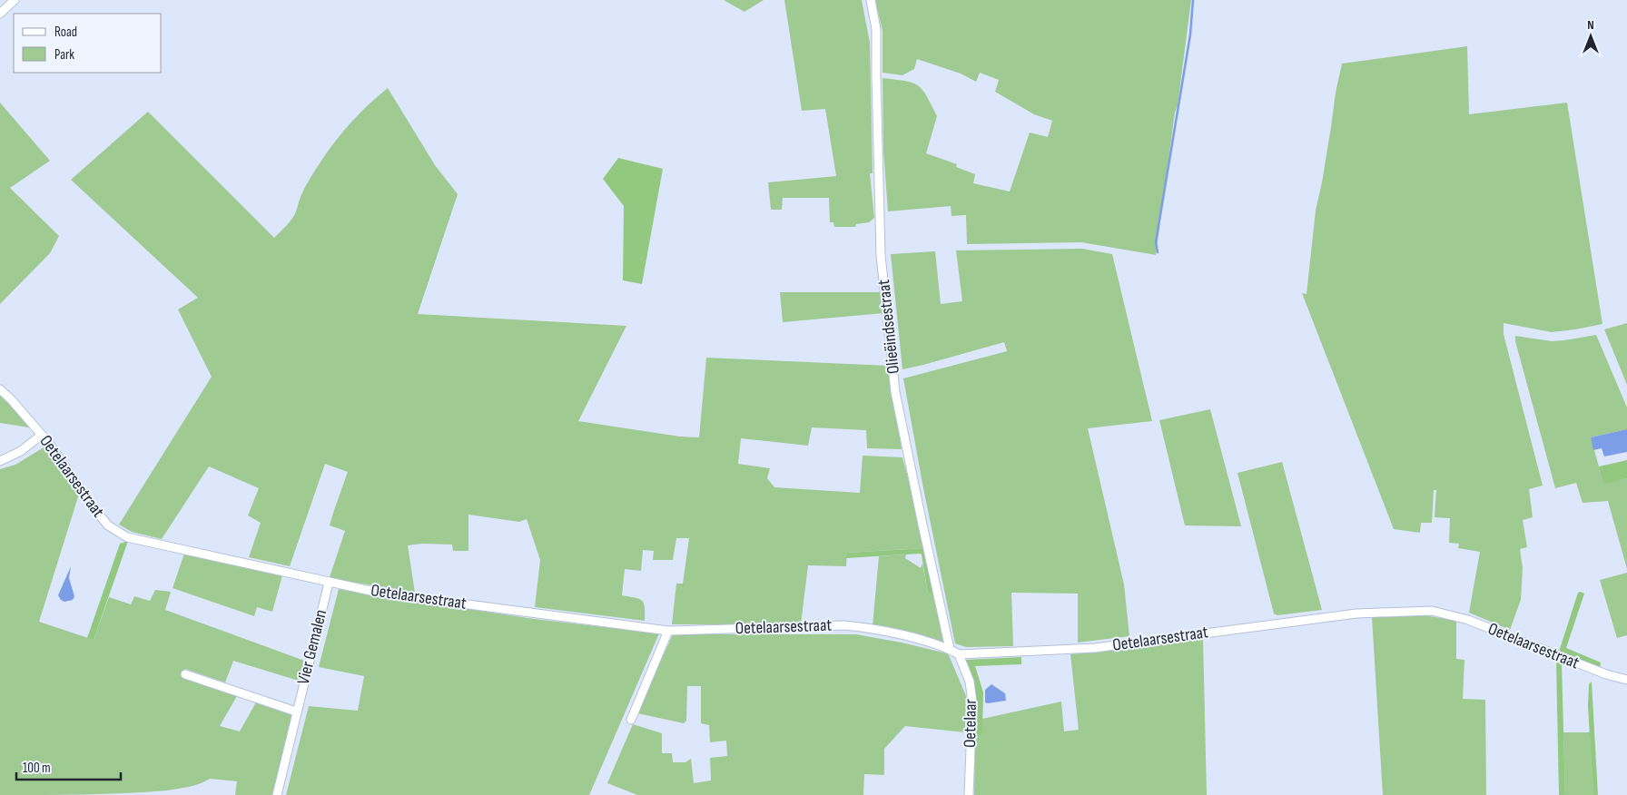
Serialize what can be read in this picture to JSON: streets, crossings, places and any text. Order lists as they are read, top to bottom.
{
  "streets": {
    "street": [
      "Olieëindsestraat",
      "Oetelaarsestraat",
      "Vier Gemalen",
      "Oetelaar"
    ]
  },
  "crossings": [
    ["Olieëindsestraat", "Oetelaarsestraat"],
    ["Oetelaarsestraat", "Vier Gemalen"],
    ["Oetelaarsestraat", "Oetelaar"]
  ],
  "legend": ["Road", "Park"],
  "scale_bar": "100 m",
  "north": "top"
}
